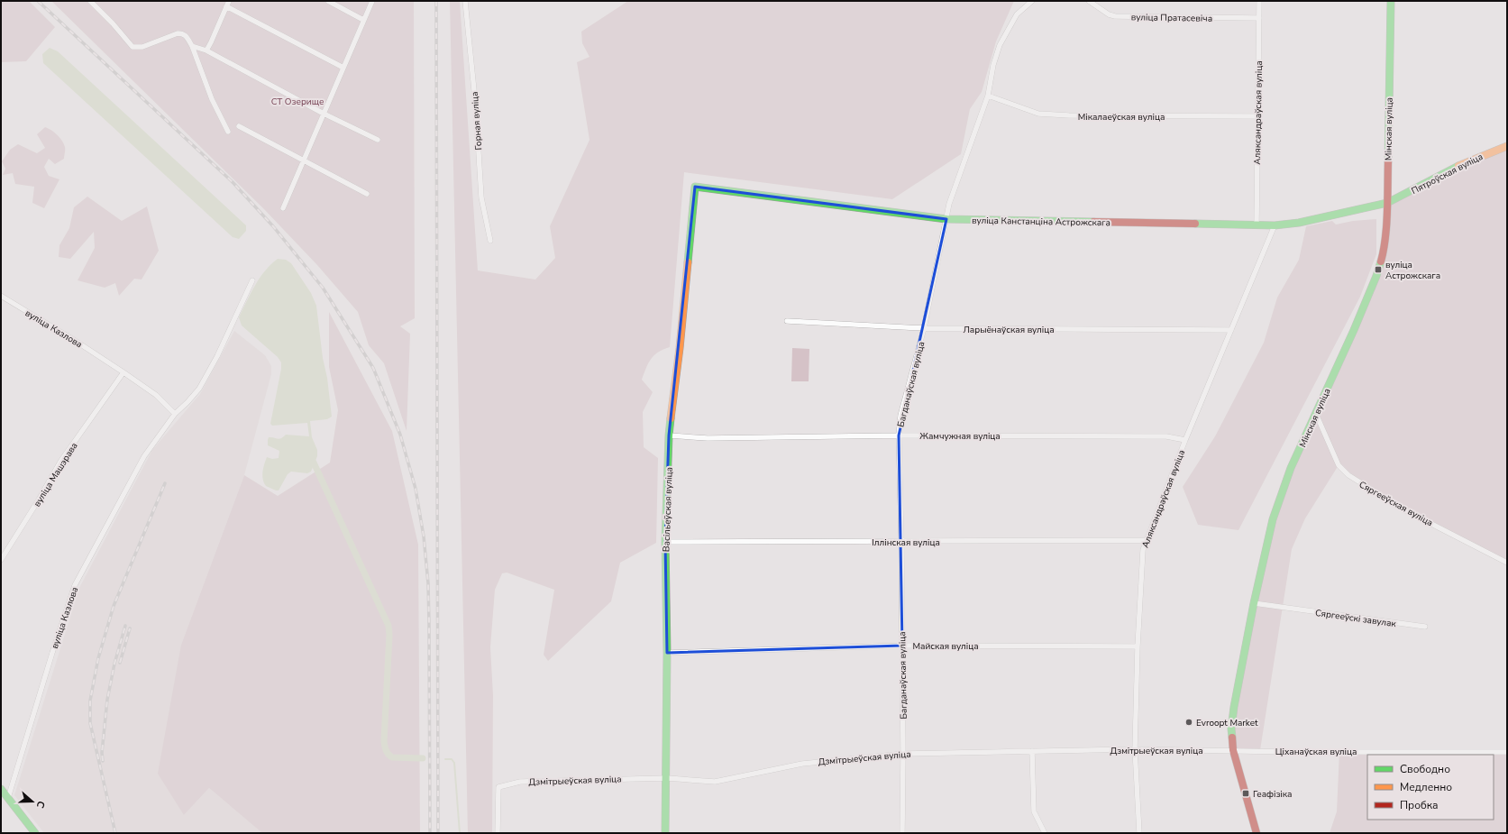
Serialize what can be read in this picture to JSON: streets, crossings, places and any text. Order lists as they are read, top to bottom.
{
  "streets": {
    "street": [
      "вуліца Пратасевіча",
      "Аляксандраўская вуліца",
      "Мікалаеўская вуліца",
      "Горная вуліца",
      "Мінская вуліца",
      "Пятроўская вуліца",
      "вуліца Канстанціна Астрожскага",
      "вуліца Казлова",
      "Ларыёнаўская вуліца",
      "Багданаўская вуліца",
      "Жамчужная вуліца",
      "вуліца Машэрава",
      "Сяргееўская вуліца",
      "Васільеўская вуліца",
      "Іллінская вуліца",
      "Сяргееўскі завулак",
      "Майская вуліца",
      "Дзмітрыеўская вуліца",
      "Ціханаўская вуліца"
    ]
  },
  "crossings": [
    ["вуліца Пратасевіча", "Аляксандраўская вуліца"],
    ["Аляксандраўская вуліца", "Мікалаеўская вуліца"],
    ["Аляксандраўская вуліца", "вуліца Канстанціна Астрожскага"],
    ["Аляксандраўская вуліца", "Ларыёнаўская вуліца"],
    ["Аляксандраўская вуліца", "Жамчужная вуліца"],
    ["Аляксандраўская вуліца", "Іллінская вуліца"],
    ["Аляксандраўская вуліца", "Майская вуліца"],
    ["Аляксандраўская вуліца", "Дзмітрыеўская вуліца"],
    ["Мікалаеўская вуліца", "Багданаўская вуліца"],
    ["Мінская вуліца", "Пятроўская вуліца"],
    ["Мінская вуліца", "вуліца Канстанціна Астрожскага"],
    ["Мінская вуліца", "Сяргееўская вуліца"],
    ["Мінская вуліца", "Сяргееўскі завулак"],
    ["Мінская вуліца", "Дзмітрыеўская вуліца"],
    ["Мінская вуліца", "Ціханаўская вуліца"],
    ["Пятроўская вуліца", "вуліца Канстанціна Астрожскага"],
    ["вуліца Канстанціна Астрожскага", "Багданаўская вуліца"],
    ["вуліца Канстанціна Астрожскага", "Васільеўская вуліца"],
    ["вуліца Казлова", "вуліца Машэрава"],
    ["Ларыёнаўская вуліца", "Багданаўская вуліца"],
    ["Багданаўская вуліца", "Жамчужная вуліца"],
    ["Багданаўская вуліца", "Іллінская вуліца"],
    ["Багданаўская вуліца", "Майская вуліца"],
    ["Багданаўская вуліца", "Дзмітрыеўская вуліца"],
    ["Жамчужная вуліца", "Васільеўская вуліца"],
    ["Васільеўская вуліца", "Іллінская вуліца"],
    ["Васільеўская вуліца", "Майская вуліца"],
    ["Васільеўская вуліца", "Дзмітрыеўская вуліца"],
    ["Дзмітрыеўская вуліца", "Ціханаўская вуліца"]
  ],
  "parks": ["СТ Озерище"],
  "places": {
    "transit": ["вуліца Астрожскага", "Геафізіка"],
    "other": ["Evroopt Market"]
  },
  "legend": ["Свободно", "Медленно", "Пробка"],
  "north": "right"
}
